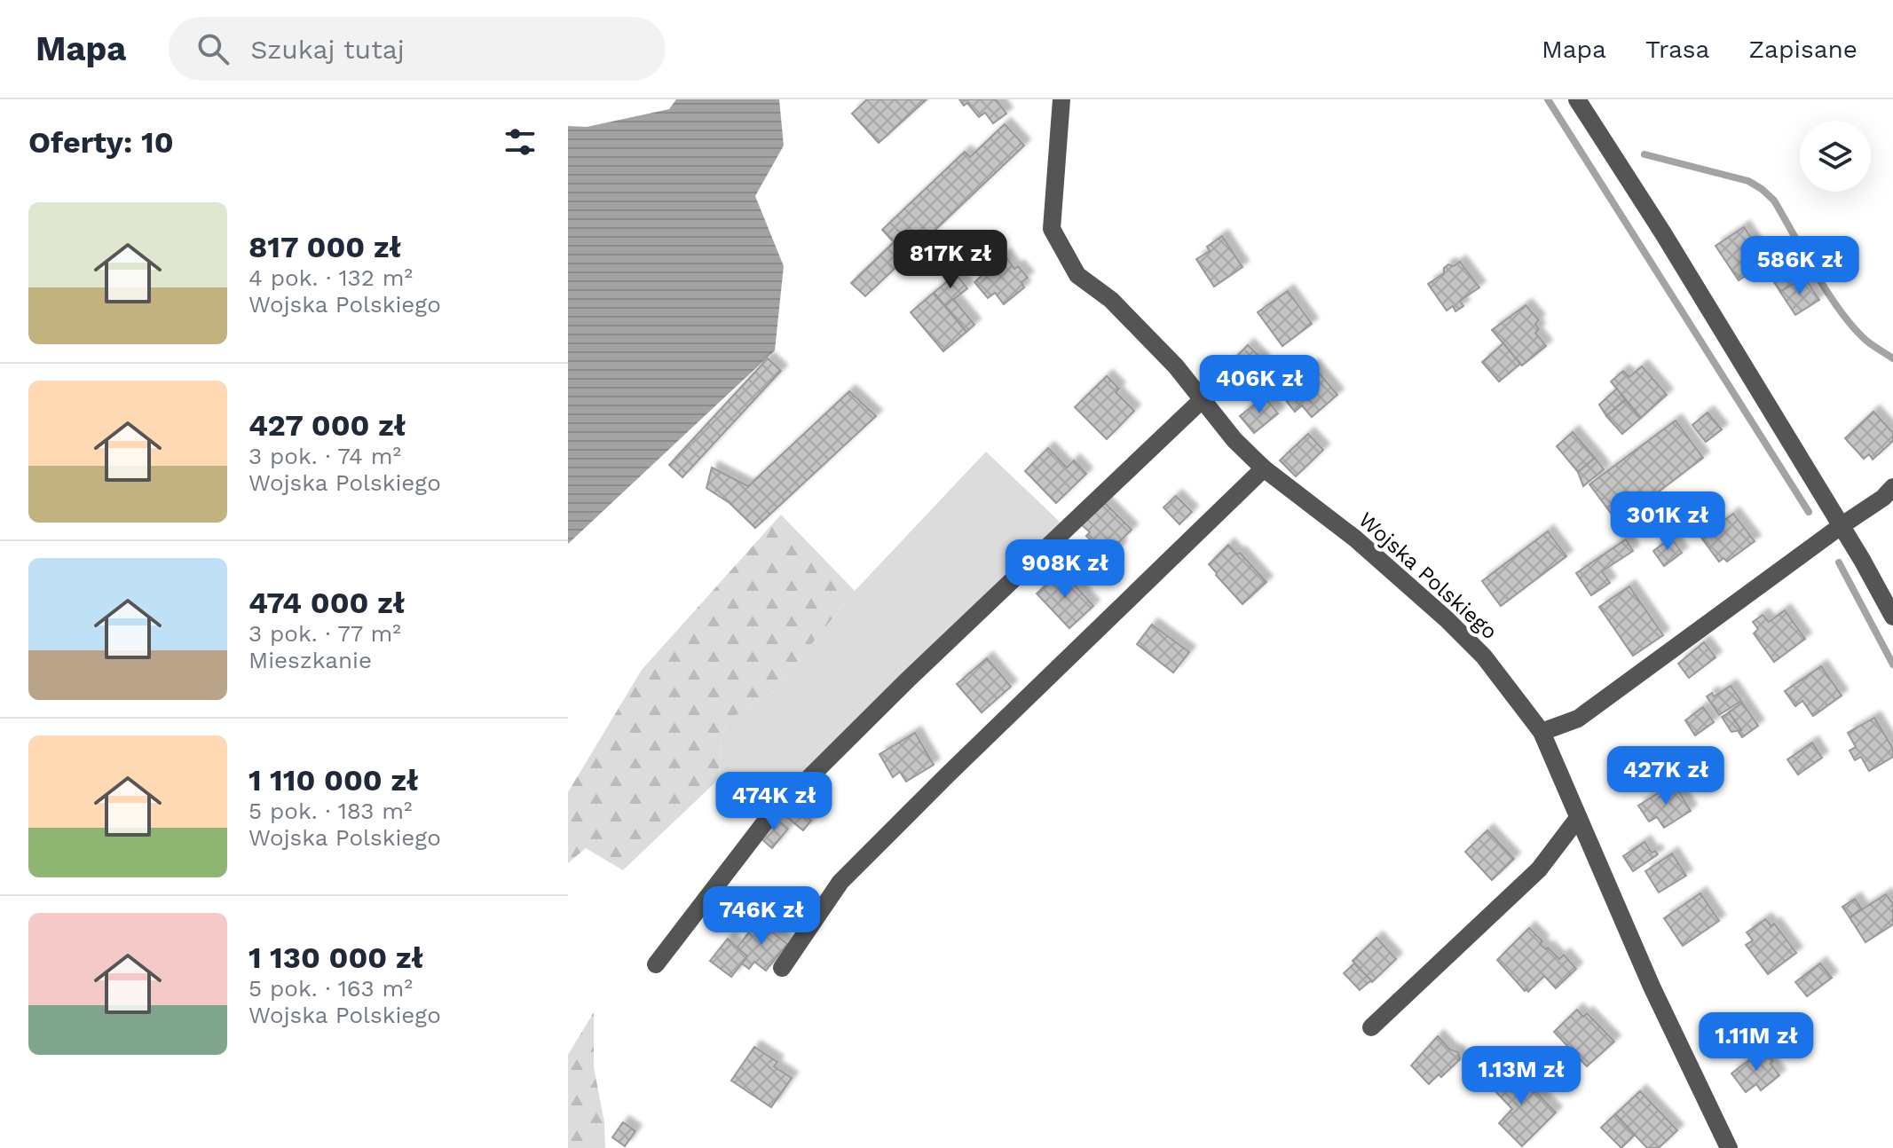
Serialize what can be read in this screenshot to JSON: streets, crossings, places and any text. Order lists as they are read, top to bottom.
{
  "streets": {
    "street": ["Wojska Polskiego"]
  },
  "page": {
    "header": "Mapa",
    "search": "Szukaj tutaj",
    "nav": ["Mapa", "Trasa", "Zapisane"],
    "heading": "Oferty: 10",
    "list": [
      {
        "name": "817 000 zł",
        "note": "4 pok. · 132 m² · Wojska Polskiego"
      },
      {
        "name": "427 000 zł",
        "note": "3 pok. · 74 m² · Wojska Polskiego"
      },
      {
        "name": "474 000 zł",
        "note": "3 pok. · 77 m² · Mieszkanie"
      },
      {
        "name": "1 110 000 zł",
        "note": "5 pok. · 183 m² · Wojska Polskiego"
      },
      {
        "name": "1 130 000 zł",
        "note": "5 pok. · 163 m² · Wojska Polskiego"
      }
    ],
    "price": [
      "817K zł",
      "586K zł",
      "406K zł",
      "301K zł",
      "908K zł",
      "427K zł",
      "474K zł",
      "746K zł",
      "1.11M zł",
      "1.13M zł"
    ]
  }
}
